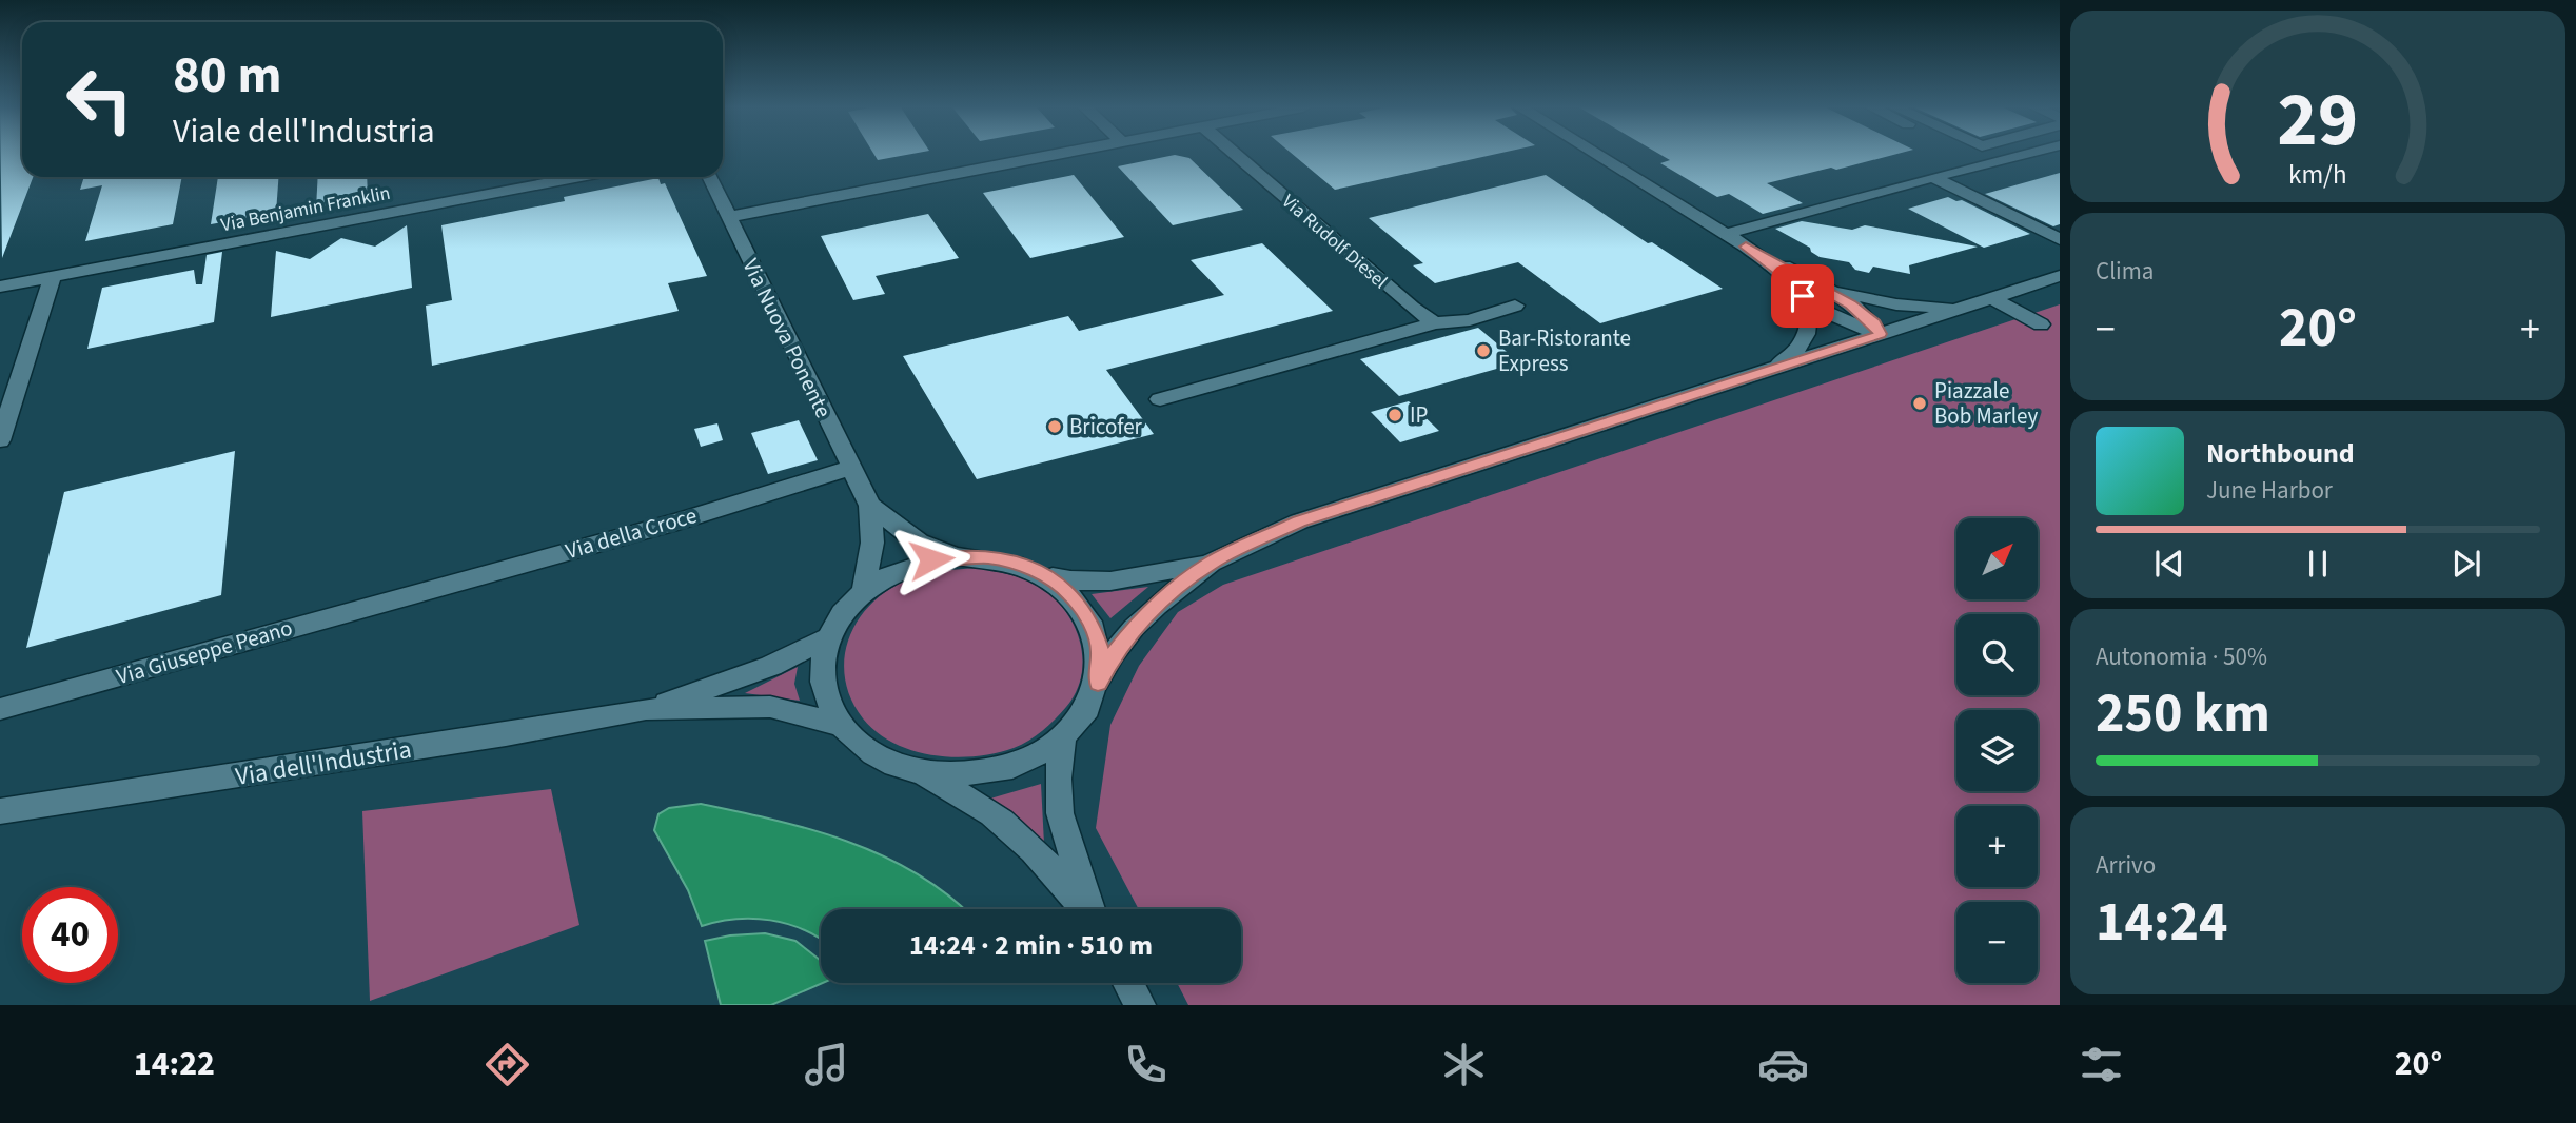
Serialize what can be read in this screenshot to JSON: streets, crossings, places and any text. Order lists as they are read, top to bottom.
{
  "streets": {
    "street": [
      "Via Benjamin Franklin",
      "Via Rudolf Diesel",
      "Via Nuova Ponente",
      "Via della Croce",
      "Via Giuseppe Peano",
      "Via dell'Industria"
    ]
  },
  "crossings": [
    ["Via Nuova Ponente", "Via della Croce"],
    ["Via Nuova Ponente", "Via dell'Industria"],
    ["Via della Croce", "Via Giuseppe Peano"]
  ],
  "places": [
    "Bar-Ristorante Express",
    "Piazzale Bob Marley",
    "IP",
    "Bricofer"
  ],
  "north": "top right",
  "page": {
    "turn": ["80 m", "Viale dell'Industria"],
    "tile": [
      "Clima",
      ["Autonomia · 50%", "250 km"],
      ["Arrivo", "14:24"]
    ],
    "heat": ["−", "20°", "+"],
    "song": ["Northbound", "June Harbor"],
    "map_buttons": ["+", "−"],
    "limit": "40",
    "trip": "14:24 · 2 min · 510 m",
    "tabs": ["14:22", "20°"],
    "gauge": ["29", "km/h"]
  }
}
